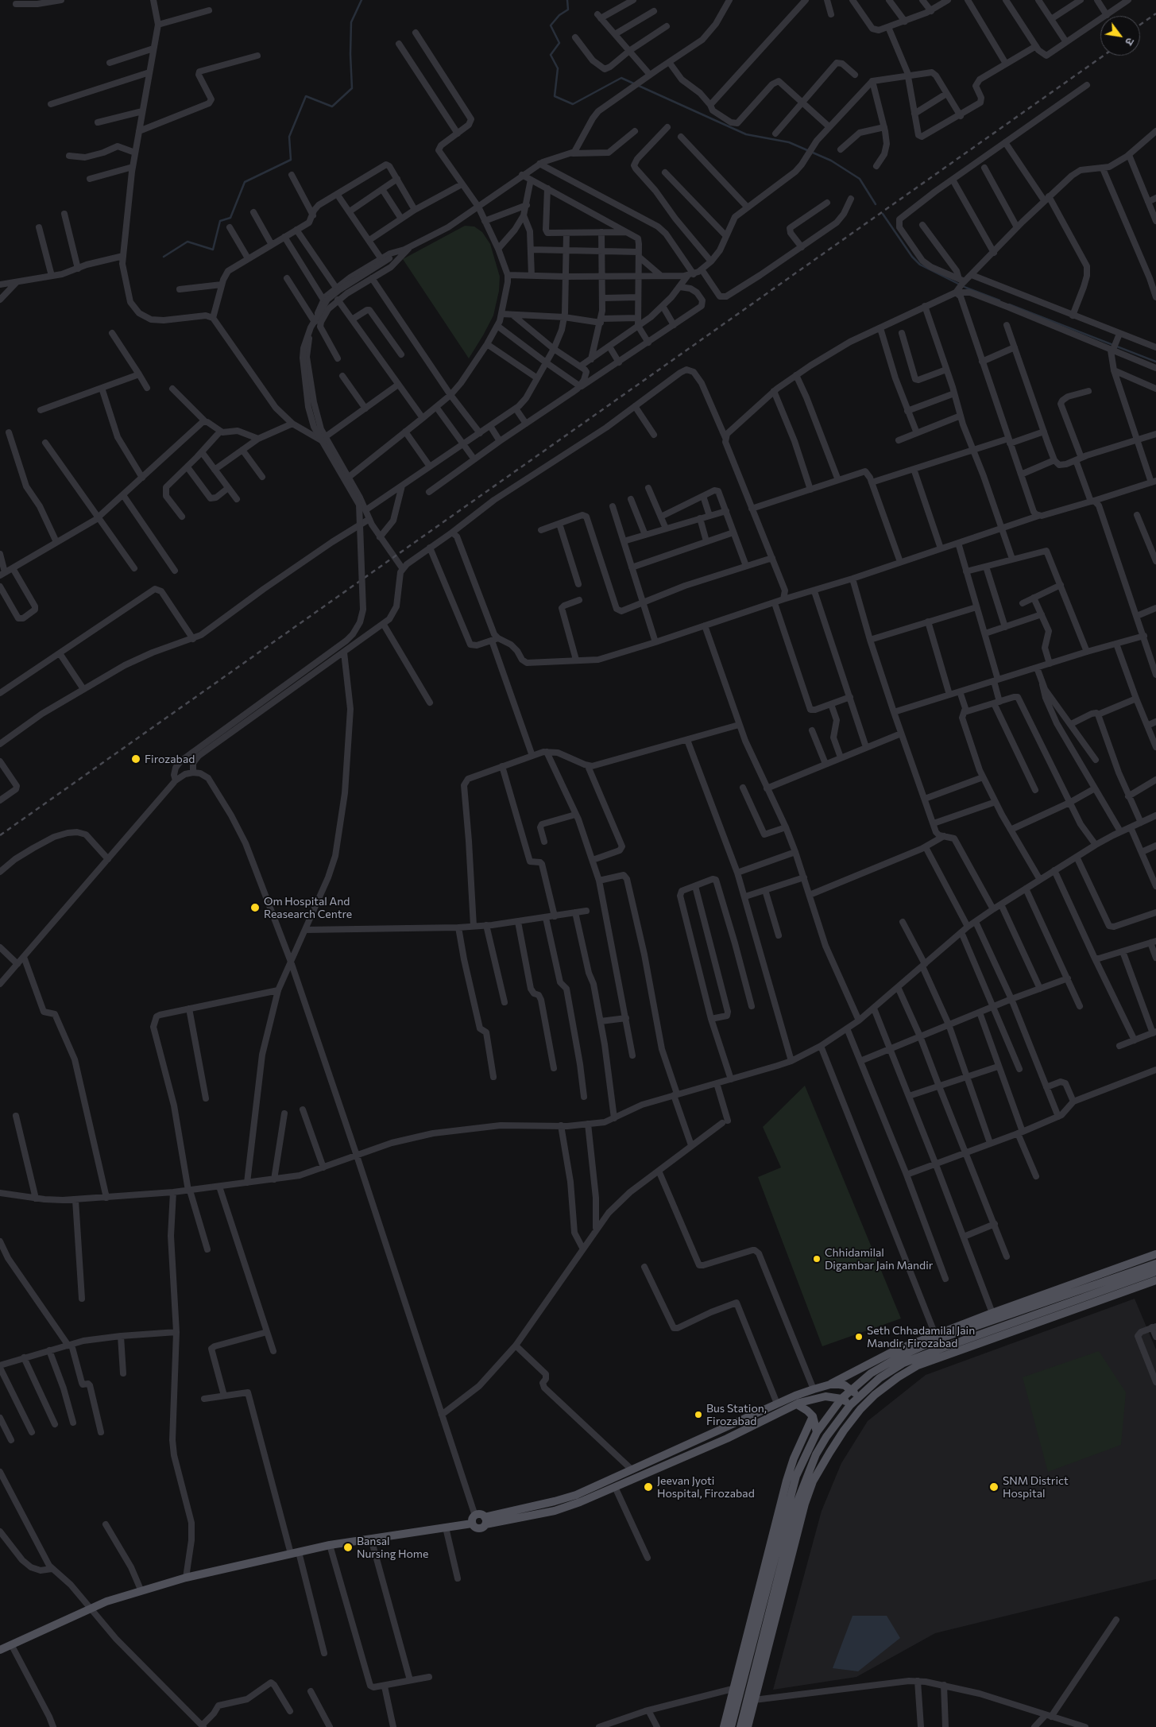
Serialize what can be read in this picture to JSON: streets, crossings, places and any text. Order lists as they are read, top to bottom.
{
  "places": [
    "Firozabad",
    "Om Hospital And Reasearch Centre",
    "Chhidamilal Digambar Jain Mandir",
    "Seth Chhadamilal Jain Mandir, Firozabad",
    "Bus Station, Firozabad",
    "Jeevan Jyoti Hospital, Firozabad",
    "SNM District Hospital",
    "Bansal Nursing Home"
  ],
  "north": "bottom right"
}
